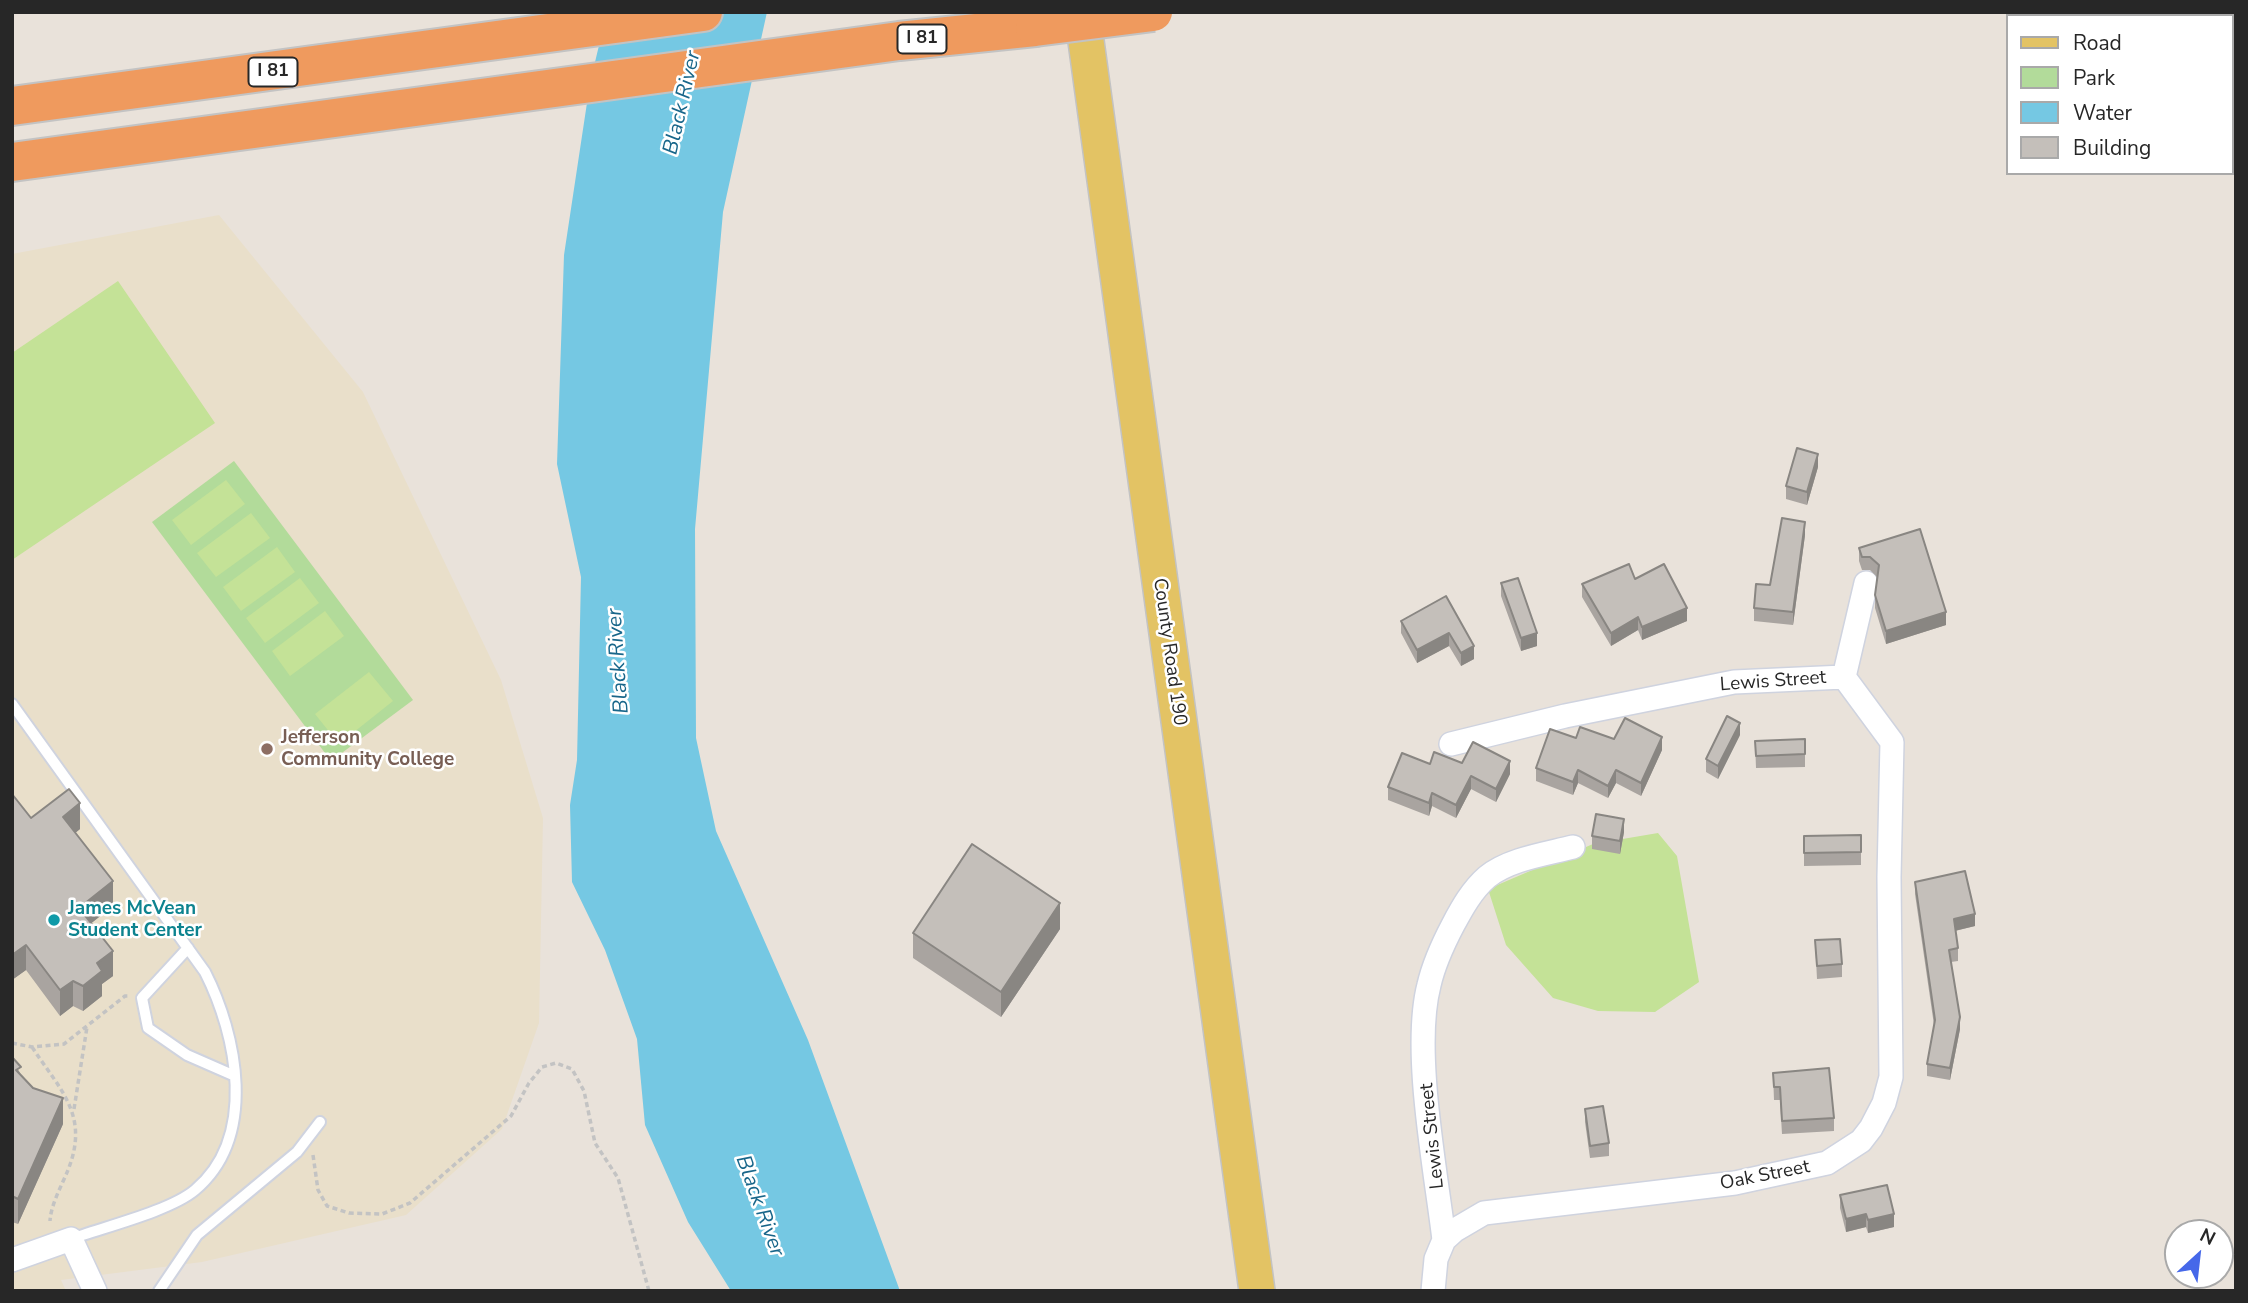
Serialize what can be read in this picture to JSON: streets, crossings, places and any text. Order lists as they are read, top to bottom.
{
  "streets": {
    "highway": ["I 81"],
    "main road": ["County Road 190"],
    "street": ["Lewis Street", "Oak Street"]
  },
  "crossings": [
    ["Lewis Street", "Oak Street"]
  ],
  "water": ["Black River"],
  "places": ["Jefferson Community College", "James McVean Student Center"],
  "legend": [
    "Road",
    "Park",
    "Water",
    "Building"
  ],
  "north": "top right"
}
